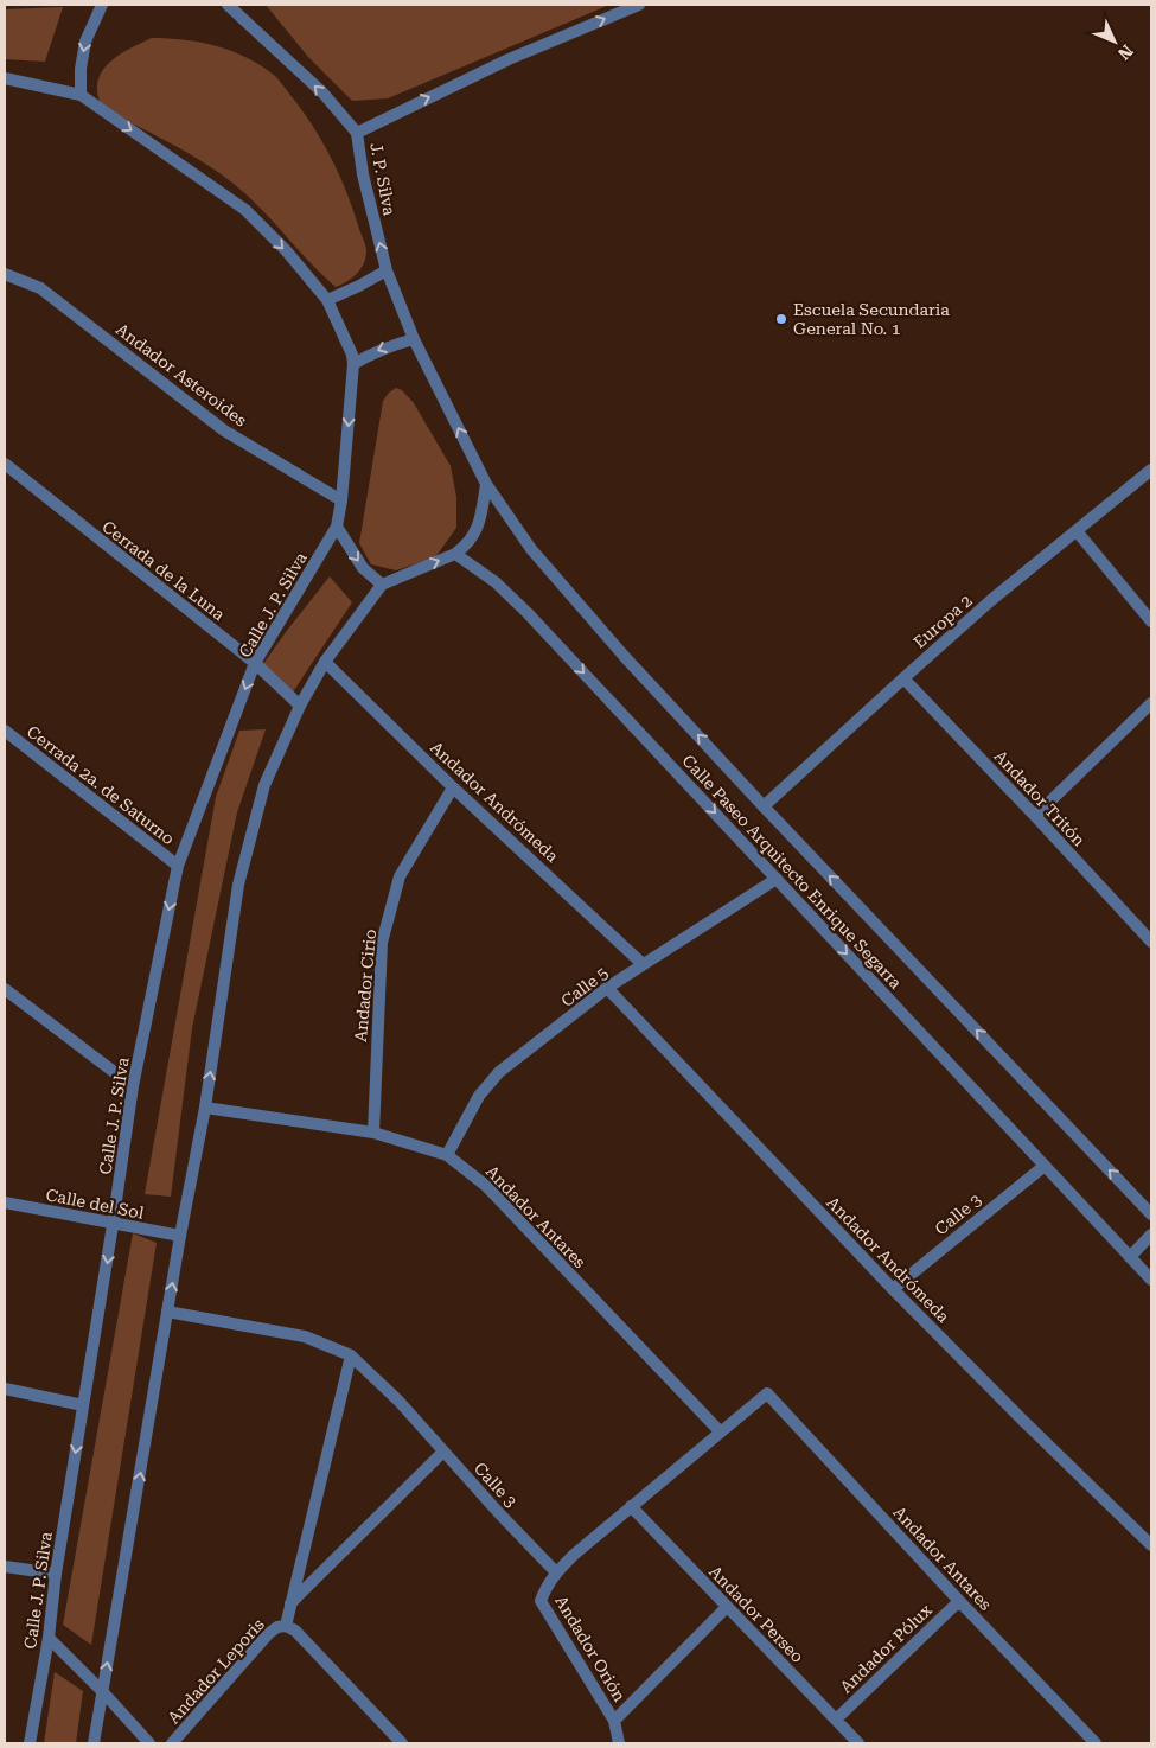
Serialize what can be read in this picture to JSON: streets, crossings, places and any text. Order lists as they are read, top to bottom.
{
  "streets": {
    "street": [
      "J. P. Silva",
      "Andador Asteroides",
      "Cerrada de la Luna",
      "Calle J. P. Silva",
      "Europa 2",
      "Cerrada 2a. de Saturno",
      "Andador Tritón",
      "Andador Andrómeda",
      "Calle Paseo Arquitecto Enrique Segarra",
      "Andador Cirio",
      "Calle 5",
      "Calle del Sol",
      "Calle 3",
      "Andador Antares",
      "Andador Perseo",
      "Andador Orión",
      "Andador Pólux",
      "Andador Leporis"
    ]
  },
  "crossings": [
    ["J. P. Silva", "Calle Paseo Arquitecto Enrique Segarra"],
    ["Cerrada de la Luna", "Calle J. P. Silva"],
    ["Calle J. P. Silva", "Cerrada 2a. de Saturno"],
    ["Calle J. P. Silva", "Calle del Sol"],
    ["Europa 2", "Andador Tritón"],
    ["Europa 2", "Calle Paseo Arquitecto Enrique Segarra"],
    ["Andador Andrómeda", "Andador Cirio"],
    ["Andador Andrómeda", "Calle 5"],
    ["Andador Andrómeda", "Calle 3"],
    ["Calle Paseo Arquitecto Enrique Segarra", "Calle 5"],
    ["Calle Paseo Arquitecto Enrique Segarra", "Calle 3"],
    ["Andador Cirio", "Andador Antares"],
    ["Calle 5", "Andador Antares"],
    ["Calle 3", "Andador Orión"],
    ["Andador Antares", "Andador Pólux"],
    ["Andador Perseo", "Andador Pólux"]
  ],
  "places": ["Escuela Secundaria General No. 1"],
  "north": "bottom right"
}
